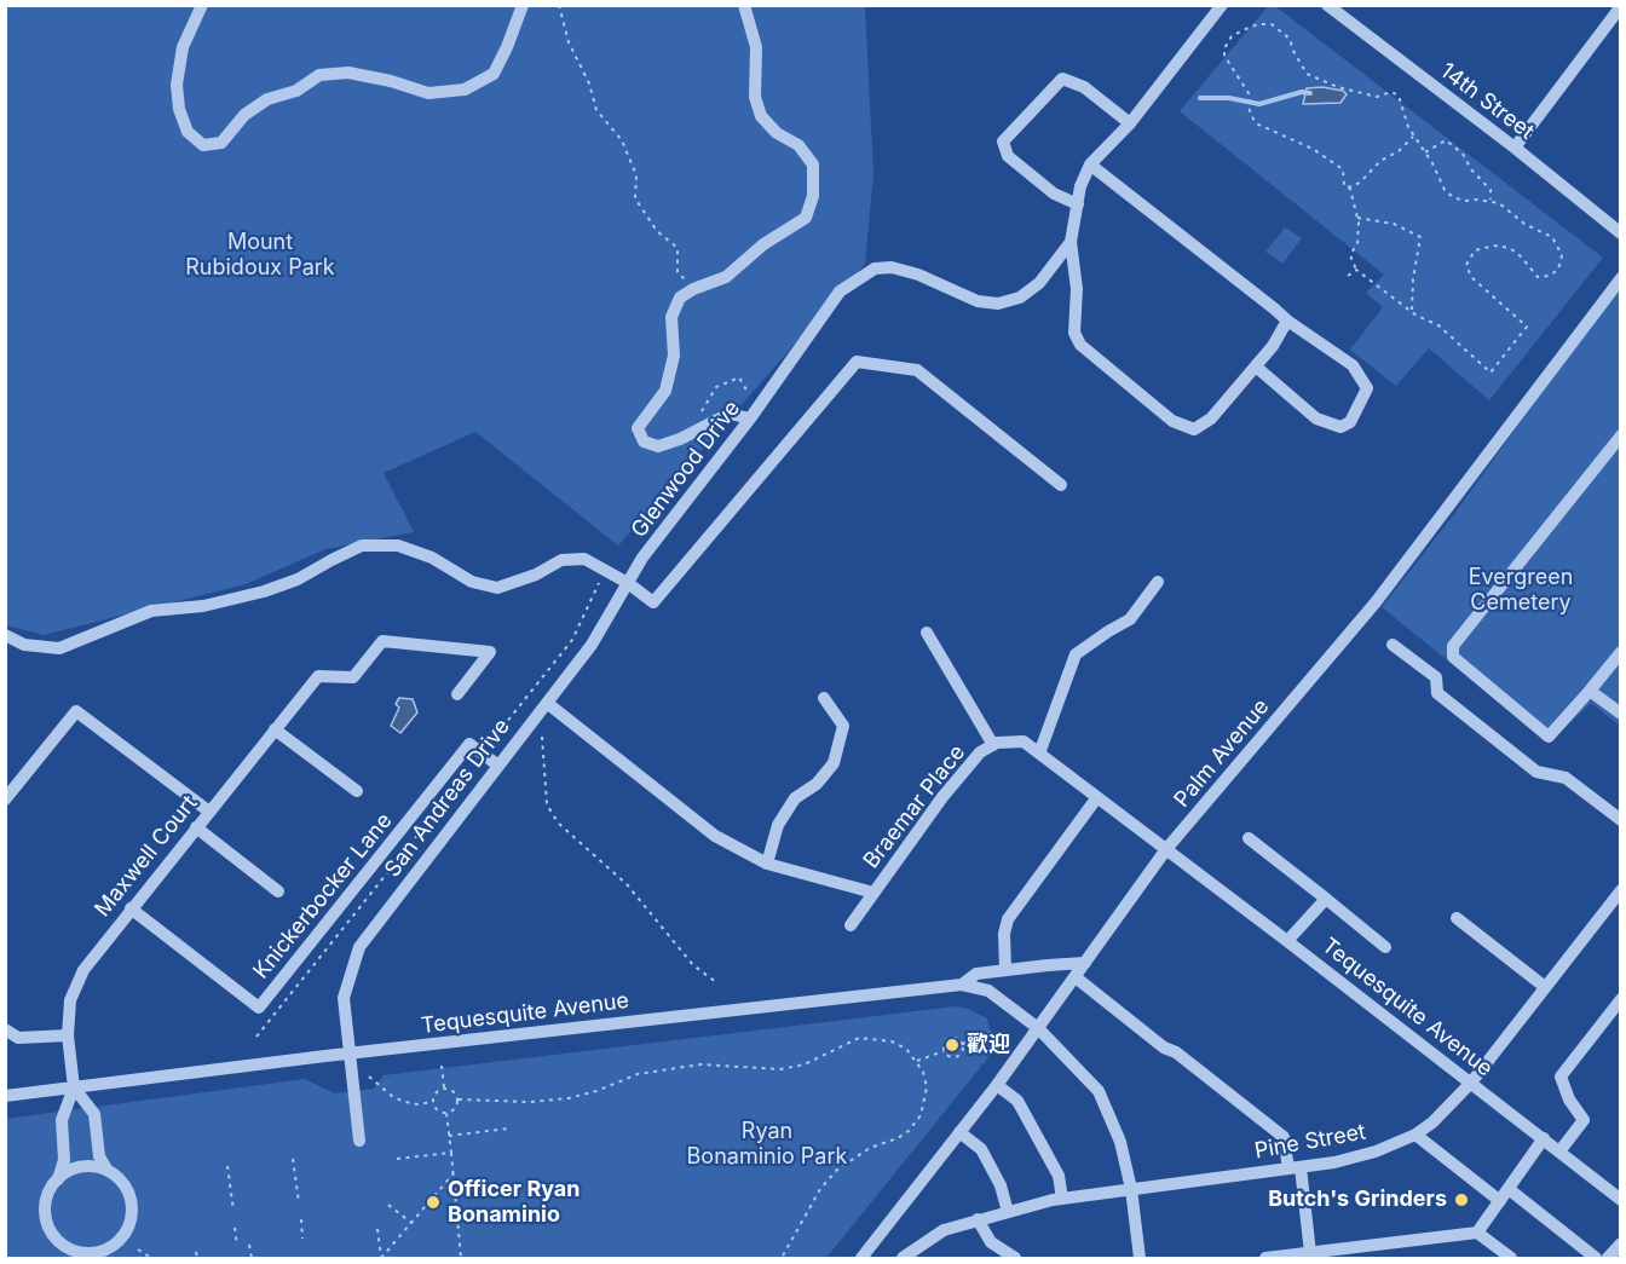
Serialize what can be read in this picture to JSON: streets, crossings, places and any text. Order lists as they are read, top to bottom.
{
  "streets": {
    "street": [
      "14th Street",
      "Glenwood Drive",
      "Palm Avenue",
      "San Andreas Drive",
      "Braemar Place",
      "Maxwell Court",
      "Knickerbocker Lane",
      "Tequesquite Avenue",
      "Pine Street"
    ]
  },
  "crossings": [
    ["Glenwood Drive", "San Andreas Drive"],
    ["Palm Avenue", "Braemar Place"],
    ["Palm Avenue", "Tequesquite Avenue"],
    ["San Andreas Drive", "Knickerbocker Lane"],
    ["San Andreas Drive", "Tequesquite Avenue"],
    ["Braemar Place", "Tequesquite Avenue"],
    ["Maxwell Court", "Knickerbocker Lane"],
    ["Maxwell Court", "Tequesquite Avenue"],
    ["Tequesquite Avenue", "Pine Street"]
  ],
  "parks": ["Mount Rubidoux Park", "Evergreen Cemetery", "Ryan Bonaminio Park"],
  "places": ["歡迎", "Butch's Grinders", "Officer Ryan Bonaminio"]
}
